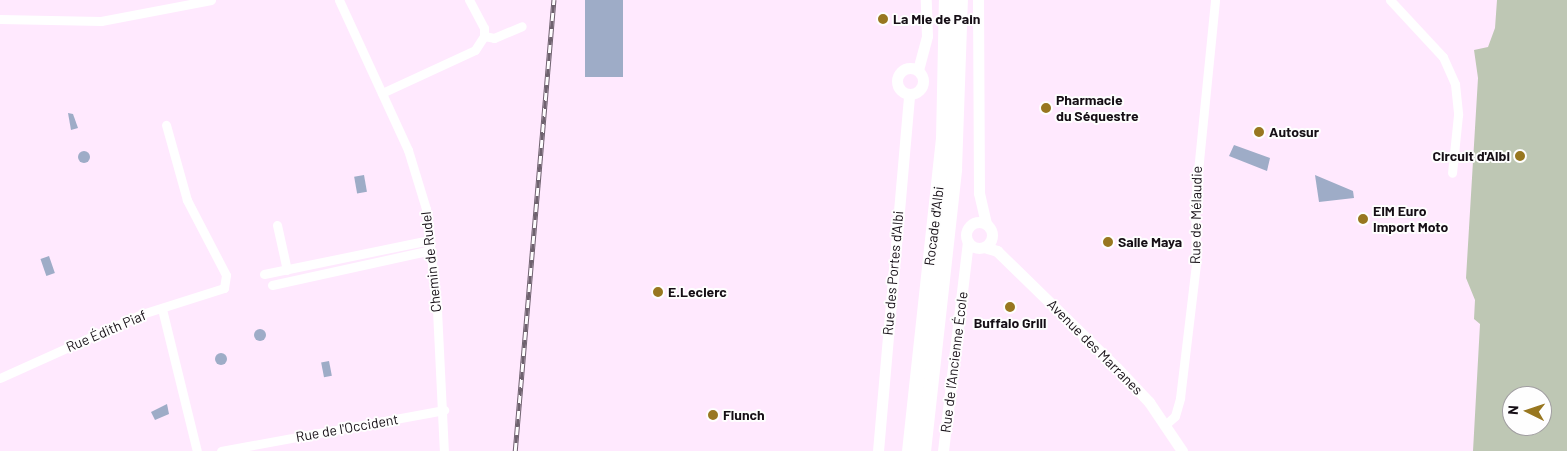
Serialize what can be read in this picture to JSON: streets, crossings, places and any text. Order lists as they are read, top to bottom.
{
  "streets": {
    "highway": ["Rocade d'Albi"],
    "street": [
      "Rue de Mélaudie",
      "Chemin de Rudel",
      "Rue des Portes d'Albi",
      "Rue Édith Piaf",
      "Avenue des Marranes",
      "Rue de l’Ancienne École",
      "Rue de l'Occident"
    ]
  },
  "crossings": [
    ["Rue de Mélaudie", "Avenue des Marranes"],
    ["Chemin de Rudel", "Rue de l'Occident"],
    ["Avenue des Marranes", "Rue de l’Ancienne École"]
  ],
  "places": [
    "La Mie de Pain",
    "Pharmacie du Séquestre",
    "Autosur",
    "Circuit d'Albi",
    "EIM Euro Import Moto",
    "Salle Maya",
    "E.Leclerc",
    "Buffalo Grill",
    "Flunch"
  ],
  "north": "left"
}
